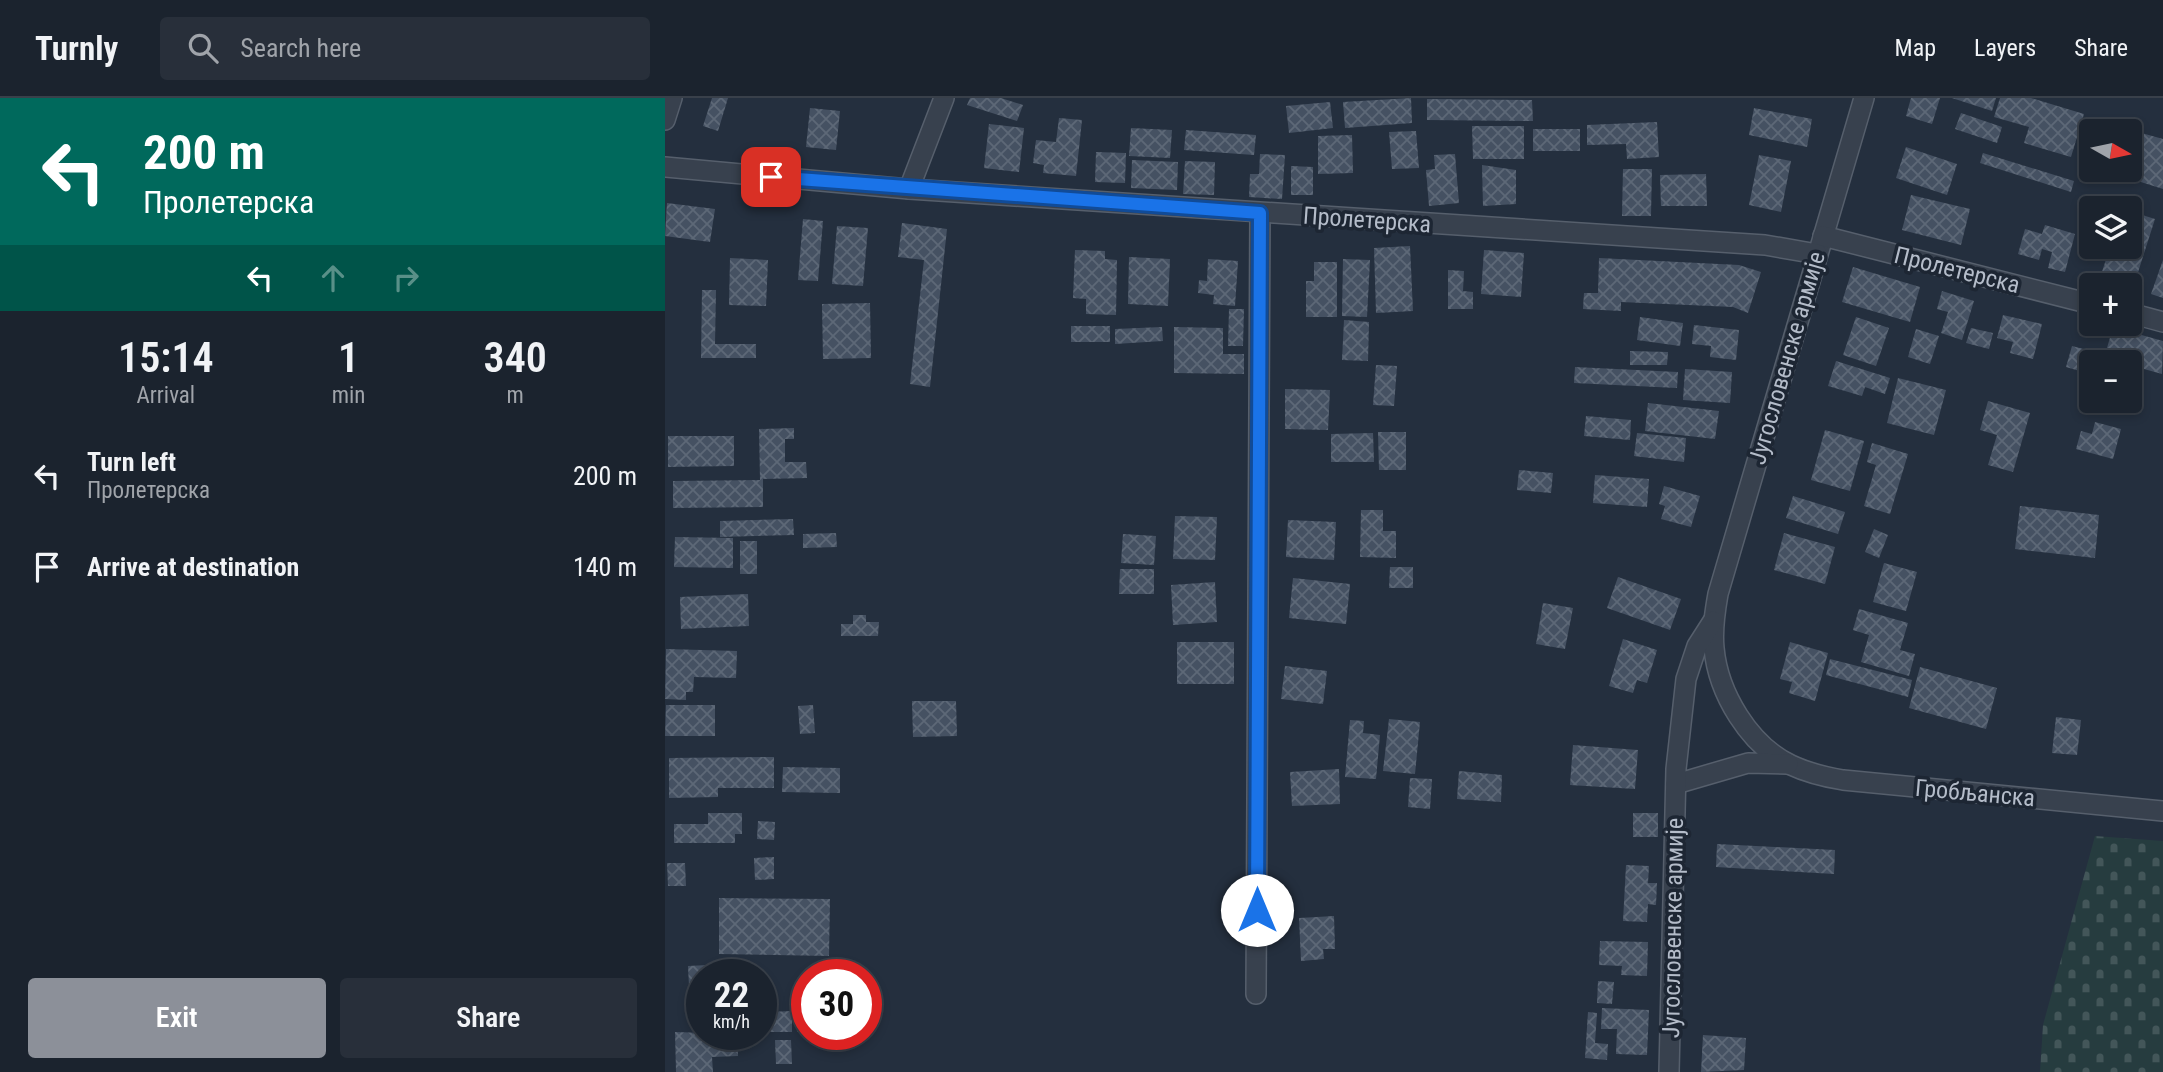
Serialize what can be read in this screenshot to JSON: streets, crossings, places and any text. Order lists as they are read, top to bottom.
{
  "streets": {
    "street": ["Пролетерска", "Југословенске армије", "Гробљанска"]
  },
  "crossings": [
    ["Пролетерска", "Југословенске армије"],
    ["Југословенске армије", "Гробљанска"]
  ],
  "north": "right",
  "page": {
    "header": "Turnly",
    "search": "Search here",
    "nav": ["Map", "Layers", "Share"],
    "turn": ["200 m", "Пролетерска"],
    "map_buttons": ["+", "−"],
    "eta": [
      "15:14",
      "Arrival",
      "1",
      "min",
      "340",
      "m"
    ],
    "list": [
      {
        "name": "Turn left",
        "note": "Пролетерска",
        "value": "200 m"
      },
      {
        "name": "Arrive at destination",
        "value": "140 m"
      }
    ],
    "speed": "22 km/h",
    "limit": "30",
    "buttons": ["Exit", "Share"]
  }
}
